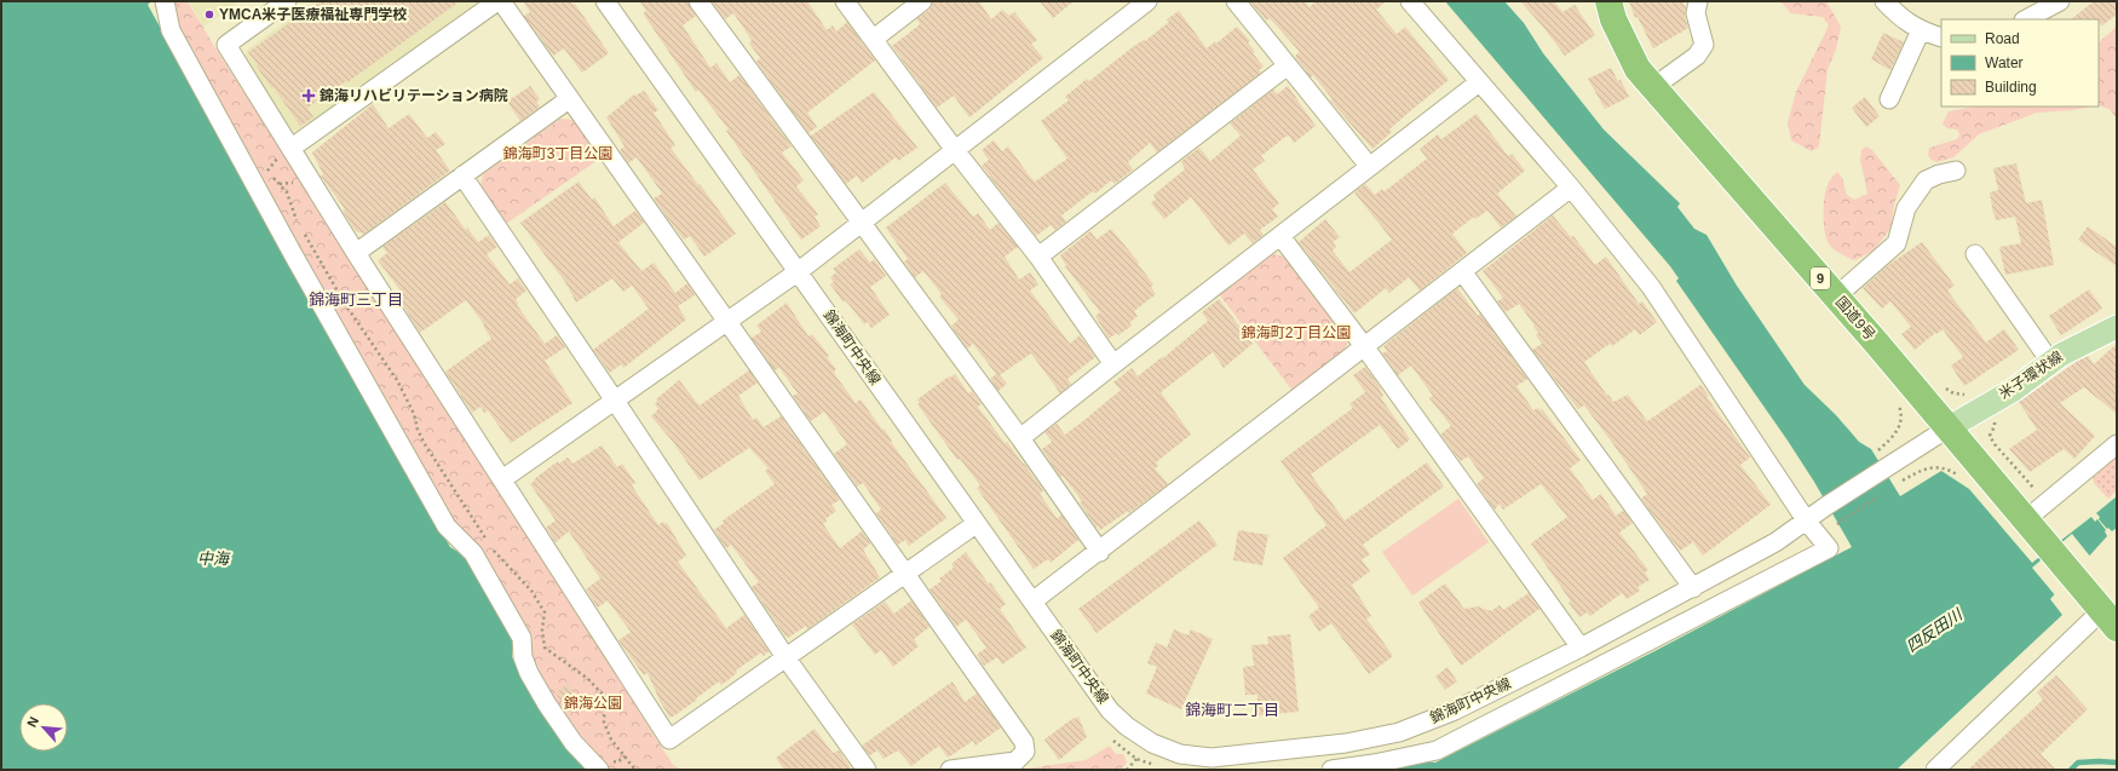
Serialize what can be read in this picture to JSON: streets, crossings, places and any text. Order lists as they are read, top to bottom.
{
  "streets": {
    "highway": ["9", "国道9号"],
    "main road": ["米子環状線"],
    "street": ["錦海町中央線"]
  },
  "crossings": [
    ["国道9号", "錦海町中央線"],
    ["国道9号", "米子環状線"],
    ["錦海町中央線", "米子環状線"]
  ],
  "districts": ["錦海町三丁目", "錦海町二丁目"],
  "water": ["中海", "四反田川"],
  "parks": ["錦海町3丁目公園", "錦海町2丁目公園", "錦海公園"],
  "places": {
    "other": ["YMCA米子医療福祉専門学校"],
    "health": ["錦海リハビリテーション病院"]
  },
  "legend": ["Road", "Water", "Building"],
  "north": "top left"
}
